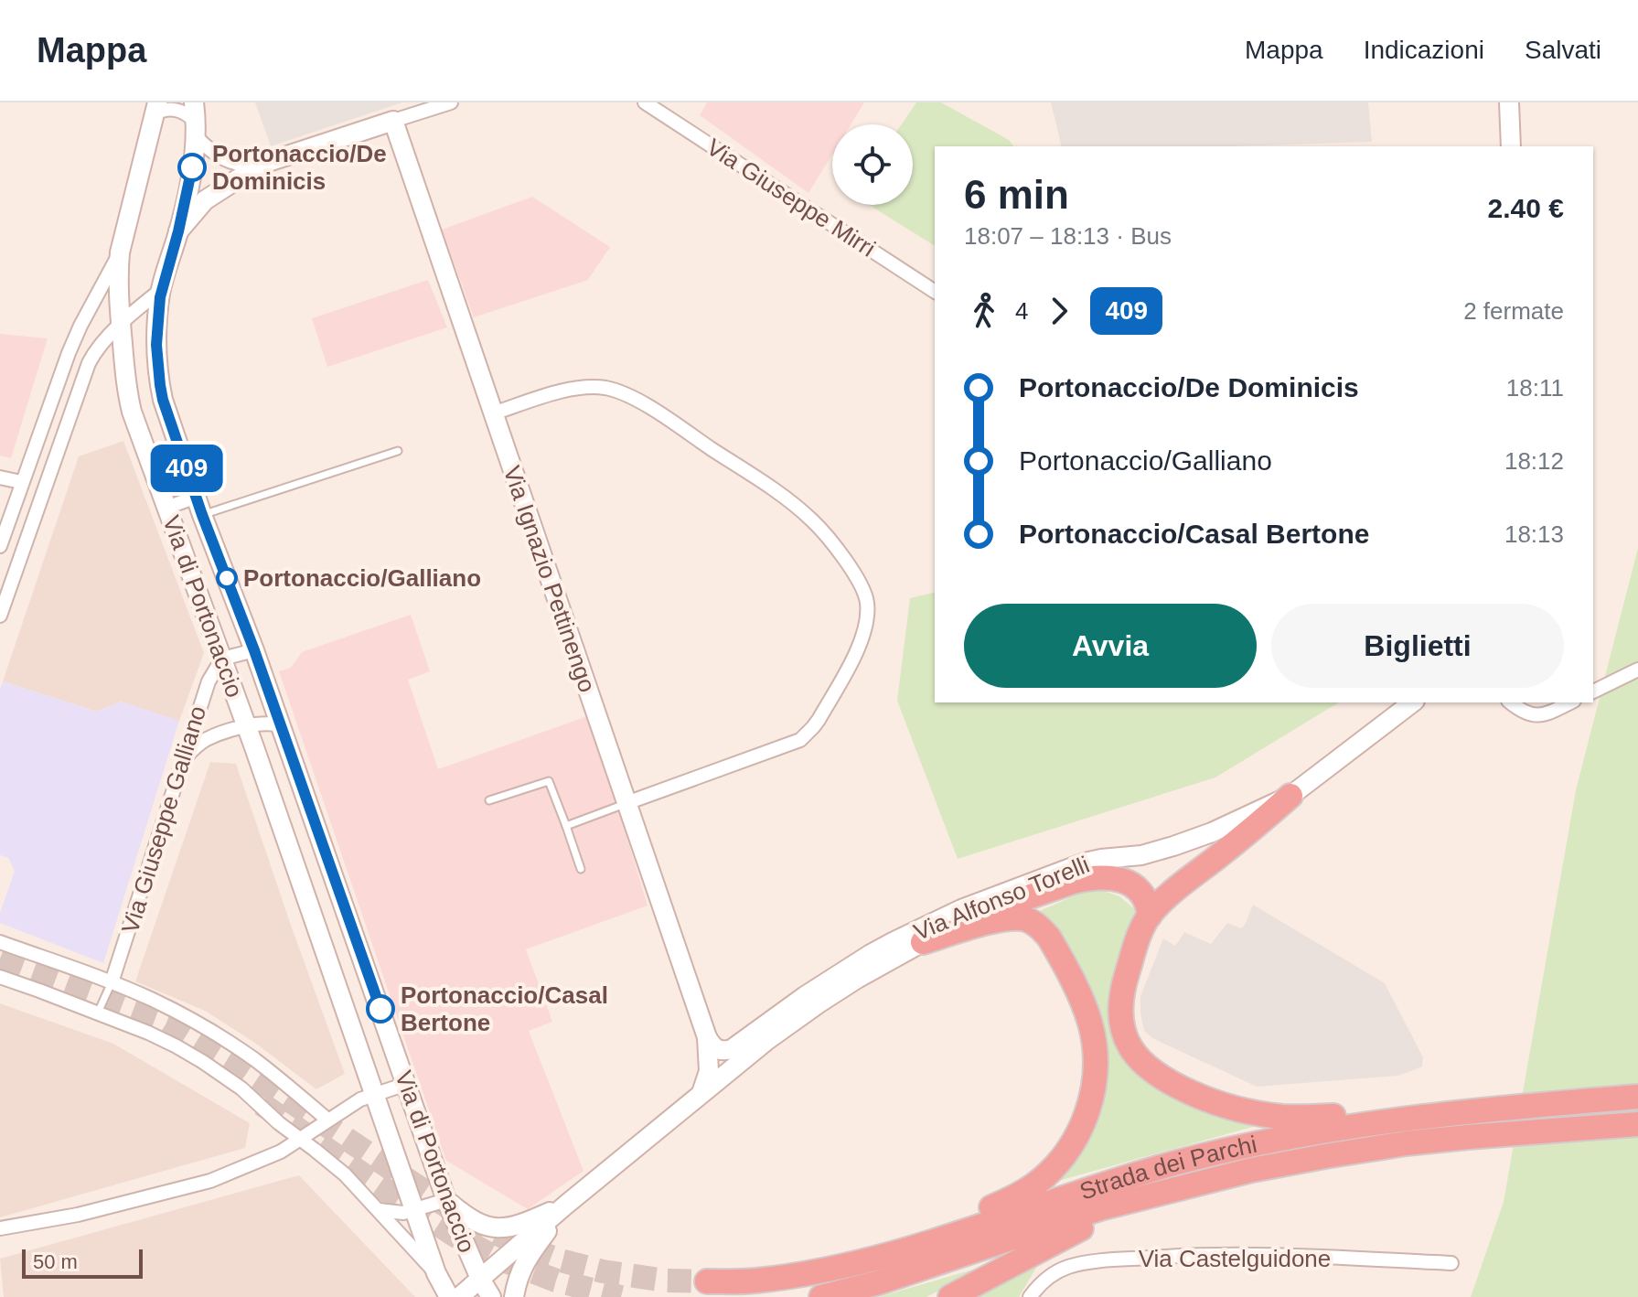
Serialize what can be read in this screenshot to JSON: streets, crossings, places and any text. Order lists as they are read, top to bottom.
{
  "streets": {
    "highway": ["Strada dei Parchi"],
    "main road": ["Via Ignazio Pettinengo", "Via di Portonaccio", "Via Alfonso Torelli"],
    "street": ["Via Giuseppe Mirri", "Via Giuseppe Galliano", "Via Castelguidone"]
  },
  "crossings": [
    ["Via Ignazio Pettinengo", "Via Alfonso Torelli"],
    ["Via di Portonaccio", "Via Giuseppe Galliano"],
    ["Via di Portonaccio", "Via Alfonso Torelli"]
  ],
  "places": ["Portonaccio/De Dominicis", "Portonaccio/Galliano", "Portonaccio/Casal Bertone"],
  "lines": ["bus line 409"],
  "scale_bar": "50 m",
  "page": {
    "header": "Mappa",
    "nav": ["Mappa", "Indicazioni", "Salvati"],
    "on_map": "409",
    "heading": ["6 min", "18:07 – 18:13 · Bus", "2.40 €"],
    "legs": ["4", "409", "2 fermate"],
    "list": [
      {
        "name": "Portonaccio/De Dominicis",
        "value": "18:11"
      },
      {
        "name": "Portonaccio/Galliano",
        "value": "18:12"
      },
      {
        "name": "Portonaccio/Casal Bertone",
        "value": "18:13"
      }
    ],
    "buttons": ["Avvia", "Biglietti"],
    "scale": "50 m"
  }
}
